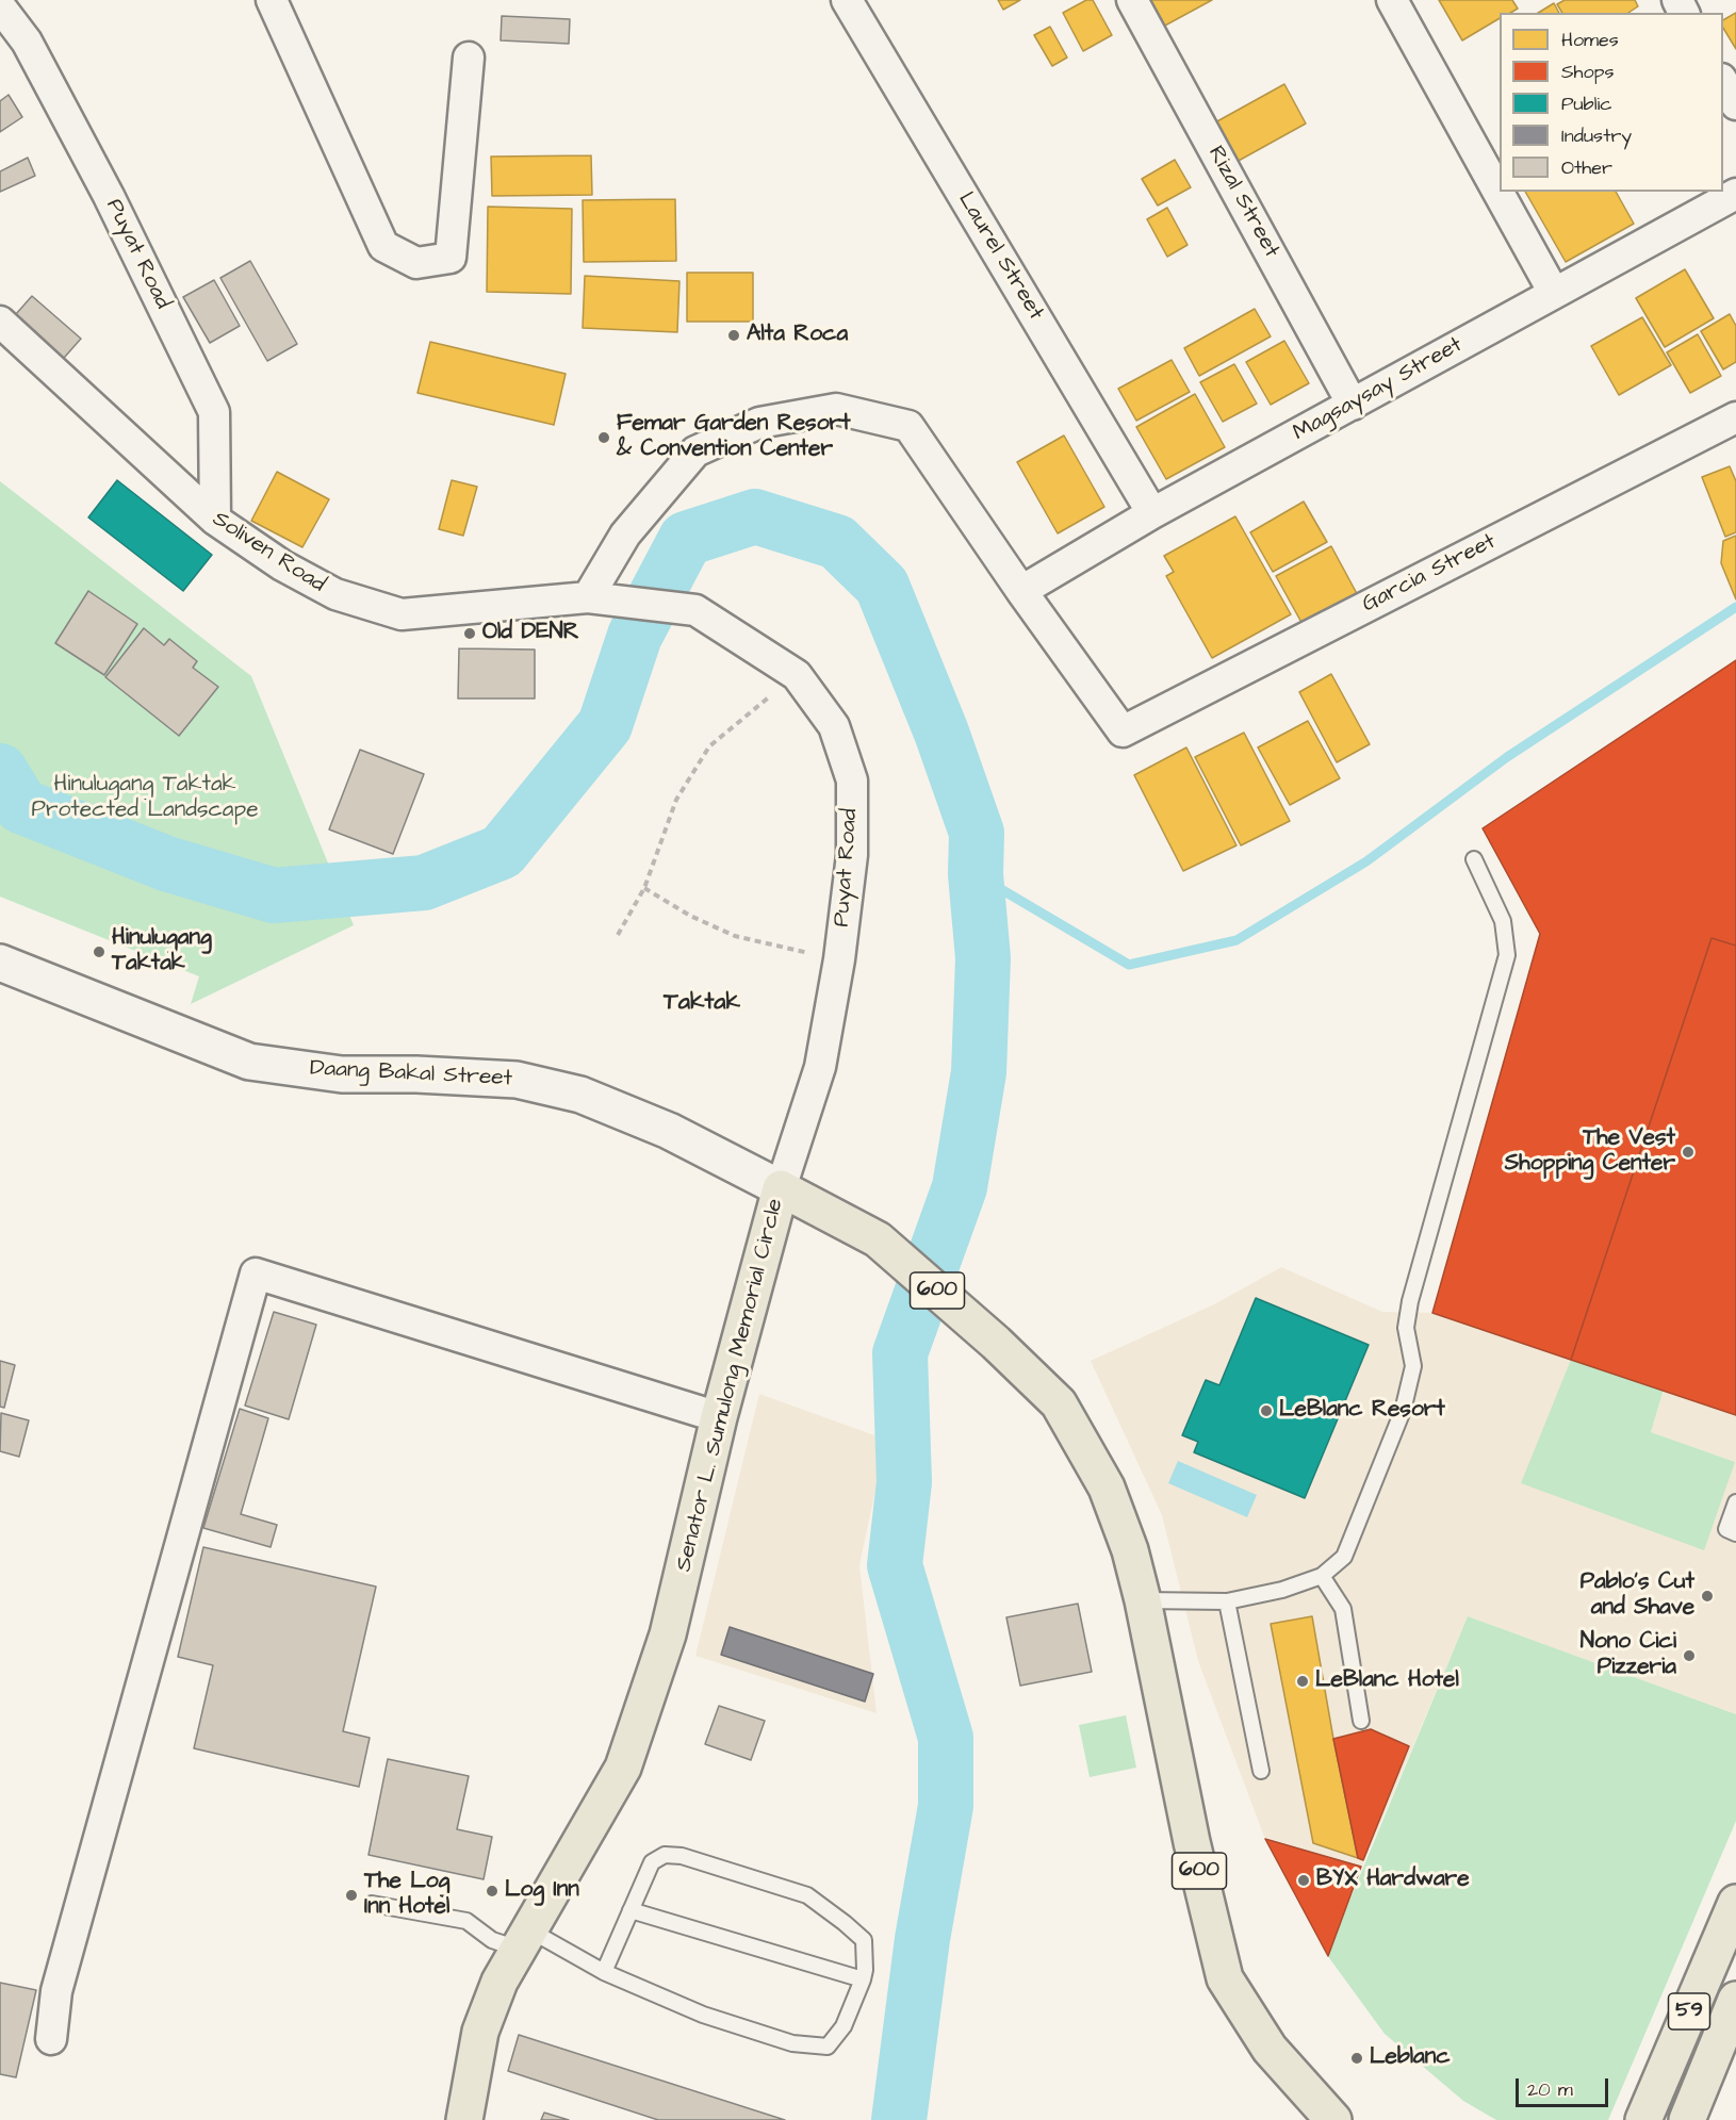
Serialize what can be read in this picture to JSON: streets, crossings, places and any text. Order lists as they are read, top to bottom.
{
  "streets": {
    "main road": ["600", "Senator L. Sumulong Memorial Circle", "59"],
    "street": [
      "Rizal Street",
      "Puyat Road",
      "Laurel Street",
      "Magsaysay Street",
      "Soliven Road",
      "Garcia Street",
      "Daang Bakal Street"
    ]
  },
  "crossings": [
    ["Rizal Street", "Magsaysay Street"],
    ["Puyat Road", "Soliven Road"],
    ["Puyat Road", "Daang Bakal Street"],
    ["Puyat Road", "Senator L. Sumulong Memorial Circle"],
    ["Laurel Street", "Magsaysay Street"],
    ["Magsaysay Street", "Garcia Street"],
    ["Daang Bakal Street", "Senator L. Sumulong Memorial Circle"]
  ],
  "districts": ["Taktak"],
  "parks": ["Hinulugang Taktak Protected Landscape"],
  "places": [
    "Alta Roca",
    "Femar Garden Resort & Convention Center",
    "Old DENR",
    "Hinulugang Taktak",
    "The Vest Shopping Center",
    "LeBlanc Resort",
    "Pablo's Cut and Shave",
    "Nono Cici Pizzeria",
    "LeBlanc Hotel",
    "BYX Hardware",
    "Log Inn",
    "The Log Inn Hotel",
    "Leblanc"
  ],
  "legend": [
    "Homes",
    "Shops",
    "Public",
    "Industry",
    "Other"
  ],
  "scale_bar": "20 m"
}
